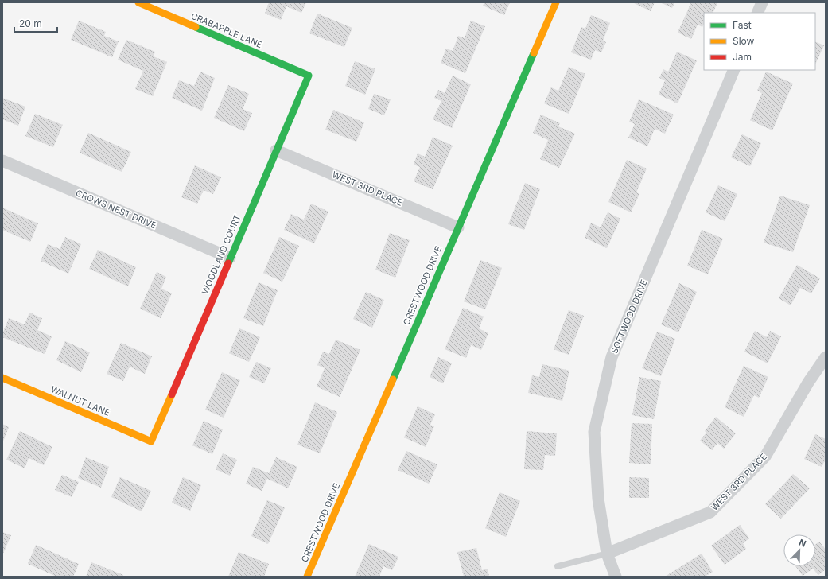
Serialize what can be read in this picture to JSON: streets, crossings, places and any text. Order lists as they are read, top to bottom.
{
  "streets": {
    "street": [
      "CRABAPPLE LANE",
      "WEST 3RD PLACE",
      "CROWS NEST DRIVE",
      "WOODLAND COURT",
      "CRESTWOOD DRIVE",
      "SOFTWOOD DRIVE",
      "WALNUT LANE"
    ]
  },
  "crossings": [
    ["CRABAPPLE LANE", "WOODLAND COURT"],
    ["WEST 3RD PLACE", "WOODLAND COURT"],
    ["WEST 3RD PLACE", "CRESTWOOD DRIVE"],
    ["WEST 3RD PLACE", "SOFTWOOD DRIVE"],
    ["CROWS NEST DRIVE", "WOODLAND COURT"],
    ["WOODLAND COURT", "WALNUT LANE"]
  ],
  "legend": ["Fast", "Slow", "Jam"],
  "scale_bar": "20 m",
  "north": "top right"
}
